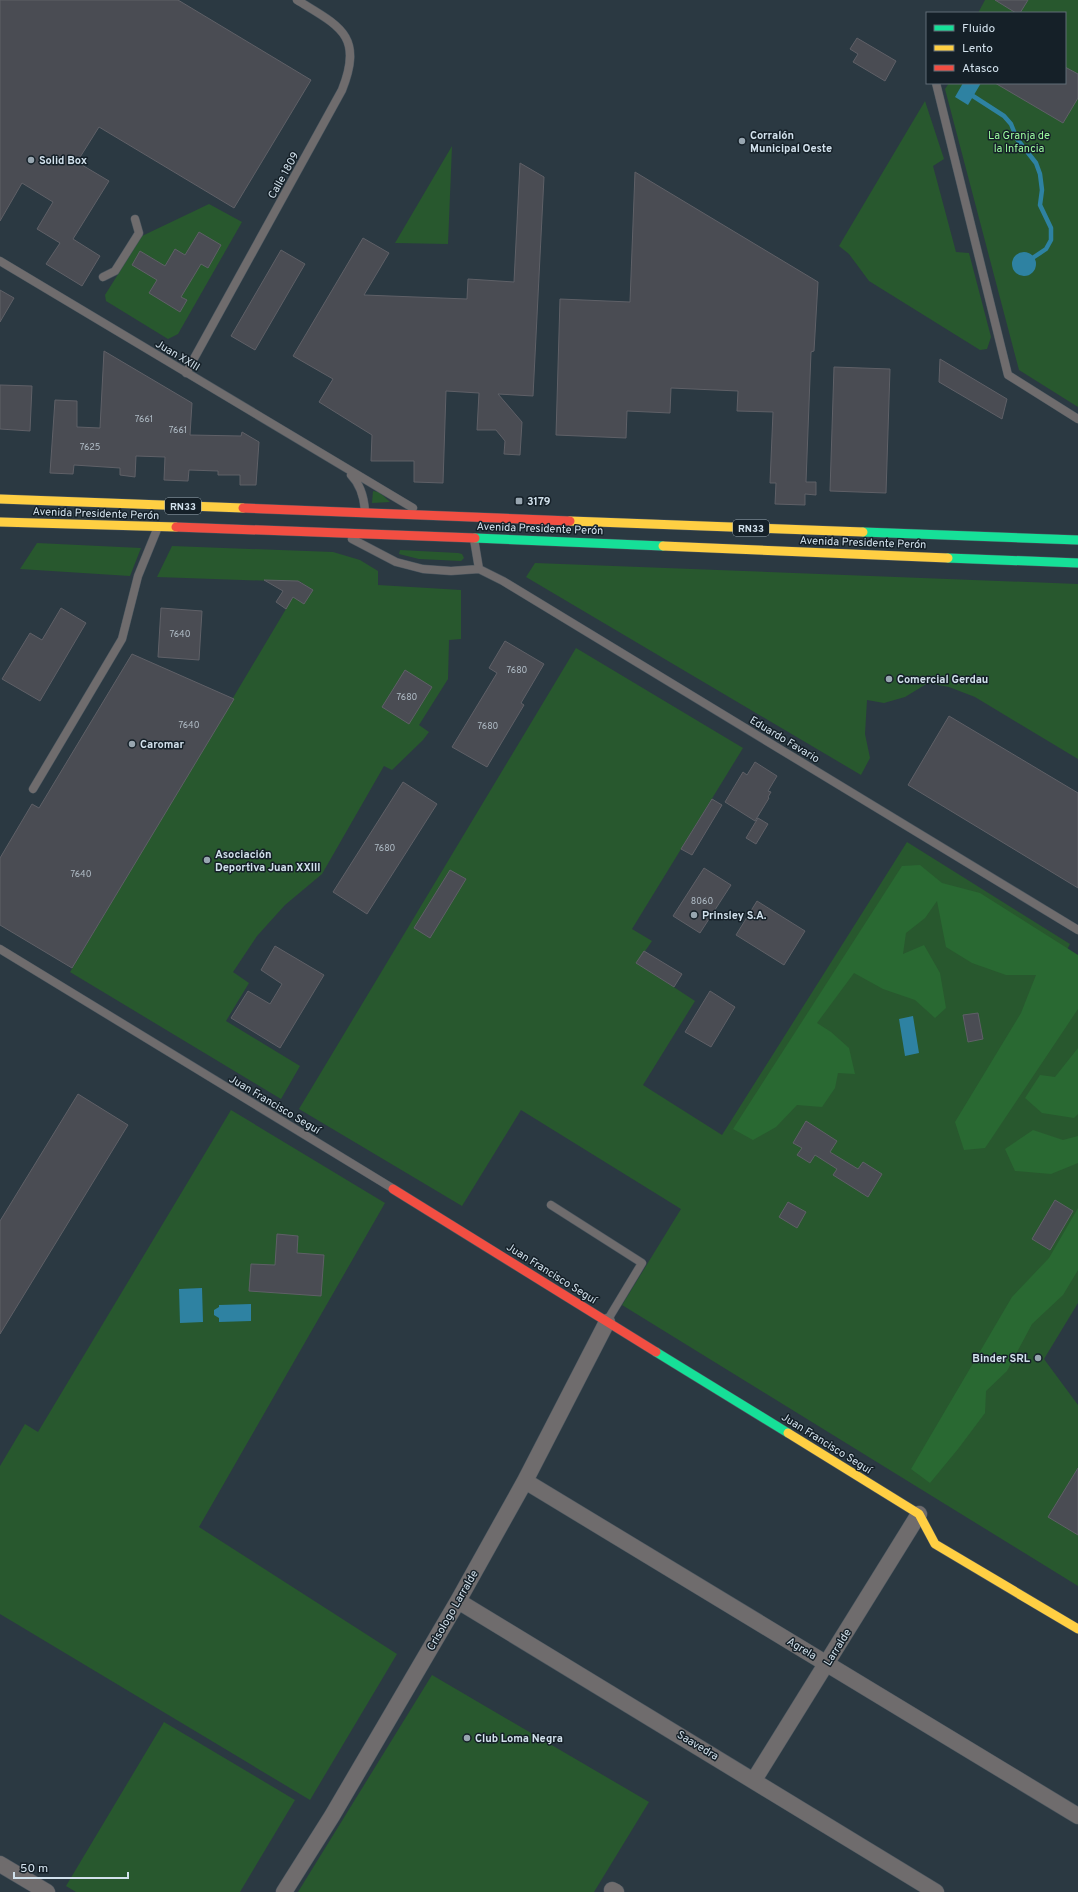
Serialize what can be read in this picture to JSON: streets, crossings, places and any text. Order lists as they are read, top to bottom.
{
  "streets": {
    "main road": ["RN33", "Avenida Presidente Perón", "Juan Francisco Seguí"],
    "street": [
      "Crisologo Larralde",
      "Larralde",
      "Agrela",
      "Saavedra"
    ],
    "lane": ["Calle 1809", "Juan XXIII", "Eduardo Favario"]
  },
  "crossings": [
    ["Calle 1809", "Juan XXIII"],
    ["Juan XXIII", "Avenida Presidente Perón"],
    ["Juan Francisco Seguí", "Crisologo Larralde"],
    ["Juan Francisco Seguí", "Larralde"],
    ["Crisologo Larralde", "Agrela"],
    ["Crisologo Larralde", "Saavedra"],
    ["Larralde", "Agrela"],
    ["Larralde", "Saavedra"]
  ],
  "parks": ["La Granja de la Infancia"],
  "places": {
    "other": [
      "Corralón Municipal Oeste",
      "Solid Box",
      "Comercial Gerdau",
      "Caromar",
      "Asociación Deportiva Juan XXIII",
      "Prinsley S.A.",
      "Binder SRL",
      "Club Loma Negra"
    ],
    "transit": ["3179"]
  },
  "house_numbers": [
    "7661",
    "7661",
    "7625",
    "7640",
    "7680",
    "7680",
    "7640",
    "7680",
    "7680",
    "7640",
    "8060"
  ],
  "legend": ["Fluido", "Lento", "Atasco"],
  "scale_bar": "50 m"
}
